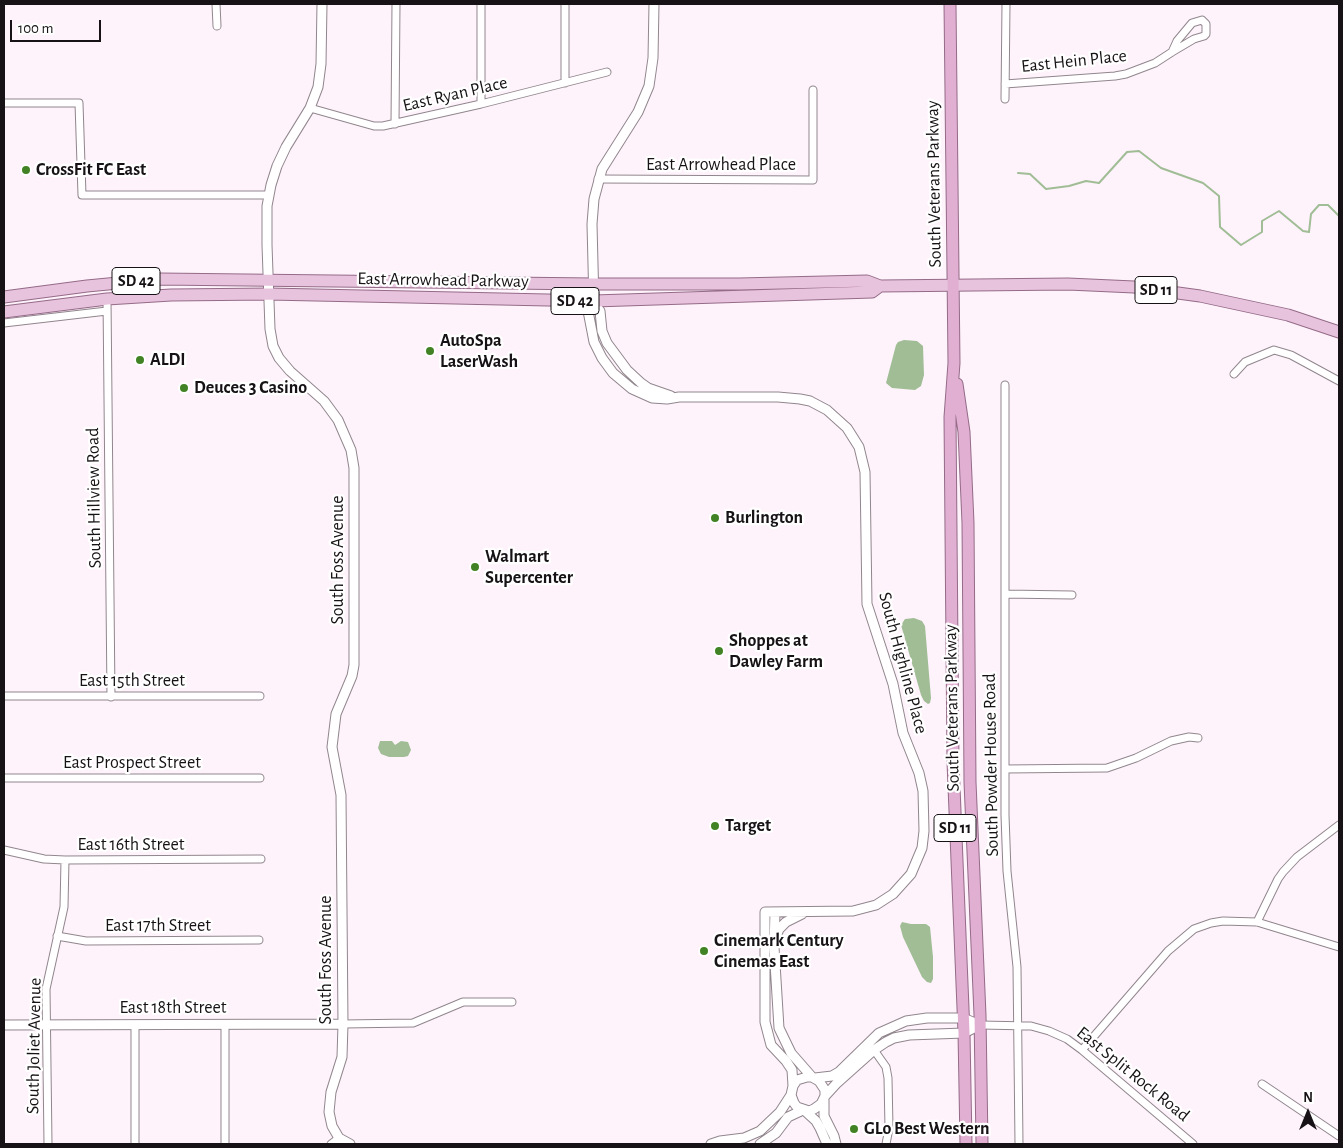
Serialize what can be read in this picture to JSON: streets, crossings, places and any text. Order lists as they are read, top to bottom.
{
  "streets": {
    "highway": ["South Veterans Parkway", "SD 11"],
    "main road": ["East Arrowhead Parkway", "SD 42"],
    "street": [
      "East Hein Place",
      "East Ryan Place",
      "East Arrowhead Place",
      "South Hillview Road",
      "South Foss Avenue",
      "South Highline Place",
      "East 15th Street",
      "East Prospect Street",
      "South Powder House Road",
      "East 16th Street",
      "East 17th Street",
      "East 18th Street",
      "South Joliet Avenue",
      "East Split Rock Road"
    ]
  },
  "crossings": [
    ["East Ryan Place", "South Foss Avenue"],
    ["South Veterans Parkway", "East Arrowhead Parkway"],
    ["South Veterans Parkway", "East Split Rock Road"],
    ["East Arrowhead Parkway", "South Hillview Road"],
    ["East Arrowhead Parkway", "South Foss Avenue"],
    ["East Arrowhead Parkway", "South Highline Place"],
    ["South Hillview Road", "East 15th Street"],
    ["South Foss Avenue", "East 18th Street"],
    ["South Powder House Road", "East Split Rock Road"],
    ["East 16th Street", "South Joliet Avenue"],
    ["East 17th Street", "South Joliet Avenue"],
    ["East 18th Street", "South Joliet Avenue"]
  ],
  "places": [
    "CrossFit FC East",
    "AutoSpa LaserWash",
    "ALDI",
    "Deuces 3 Casino",
    "Burlington",
    "Walmart Supercenter",
    "Shoppes at Dawley Farm",
    "Target",
    "Cinemark Century Cinemas East",
    "GLo Best Western"
  ],
  "scale_bar": "100 m",
  "north": "top"
}
